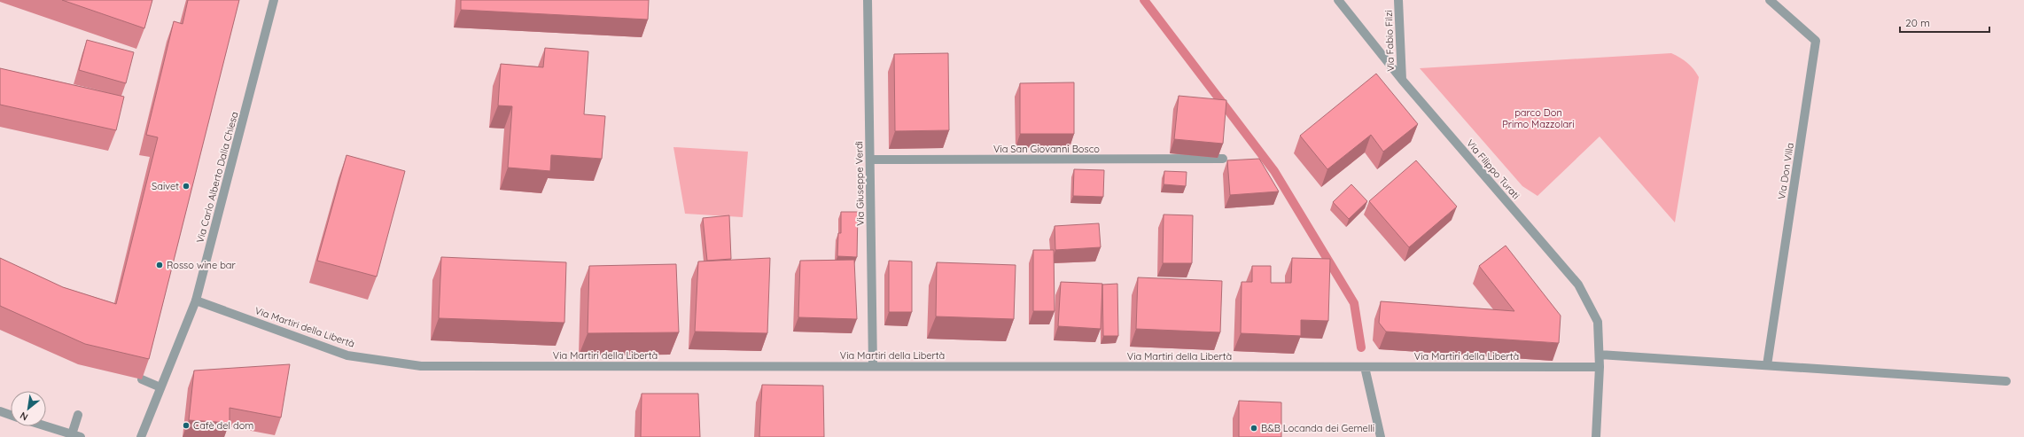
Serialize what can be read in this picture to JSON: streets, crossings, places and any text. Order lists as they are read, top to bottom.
{
  "streets": {
    "street": [
      "Via Fabio Filzi",
      "Via San Giovanni Bosco",
      "Via Filippo Turati",
      "Via Don Villa",
      "Via Carlo Alberto Dalla Chiesa",
      "Via Giuseppe Verdi",
      "Via Martiri della Libertà"
    ]
  },
  "crossings": [
    ["Via Fabio Filzi", "Via Filippo Turati"],
    ["Via San Giovanni Bosco", "Via Giuseppe Verdi"],
    ["Via Filippo Turati", "Via Martiri della Libertà"],
    ["Via Carlo Alberto Dalla Chiesa", "Via Martiri della Libertà"],
    ["Via Giuseppe Verdi", "Via Martiri della Libertà"]
  ],
  "parks": ["parco Don Primo Mazzolari"],
  "places": [
    "Saivet",
    "Rosso wine bar",
    "Cafè del dom",
    "B&B Locanda dei Gemelli"
  ],
  "scale_bar": "20 m",
  "north": "bottom left"
}
